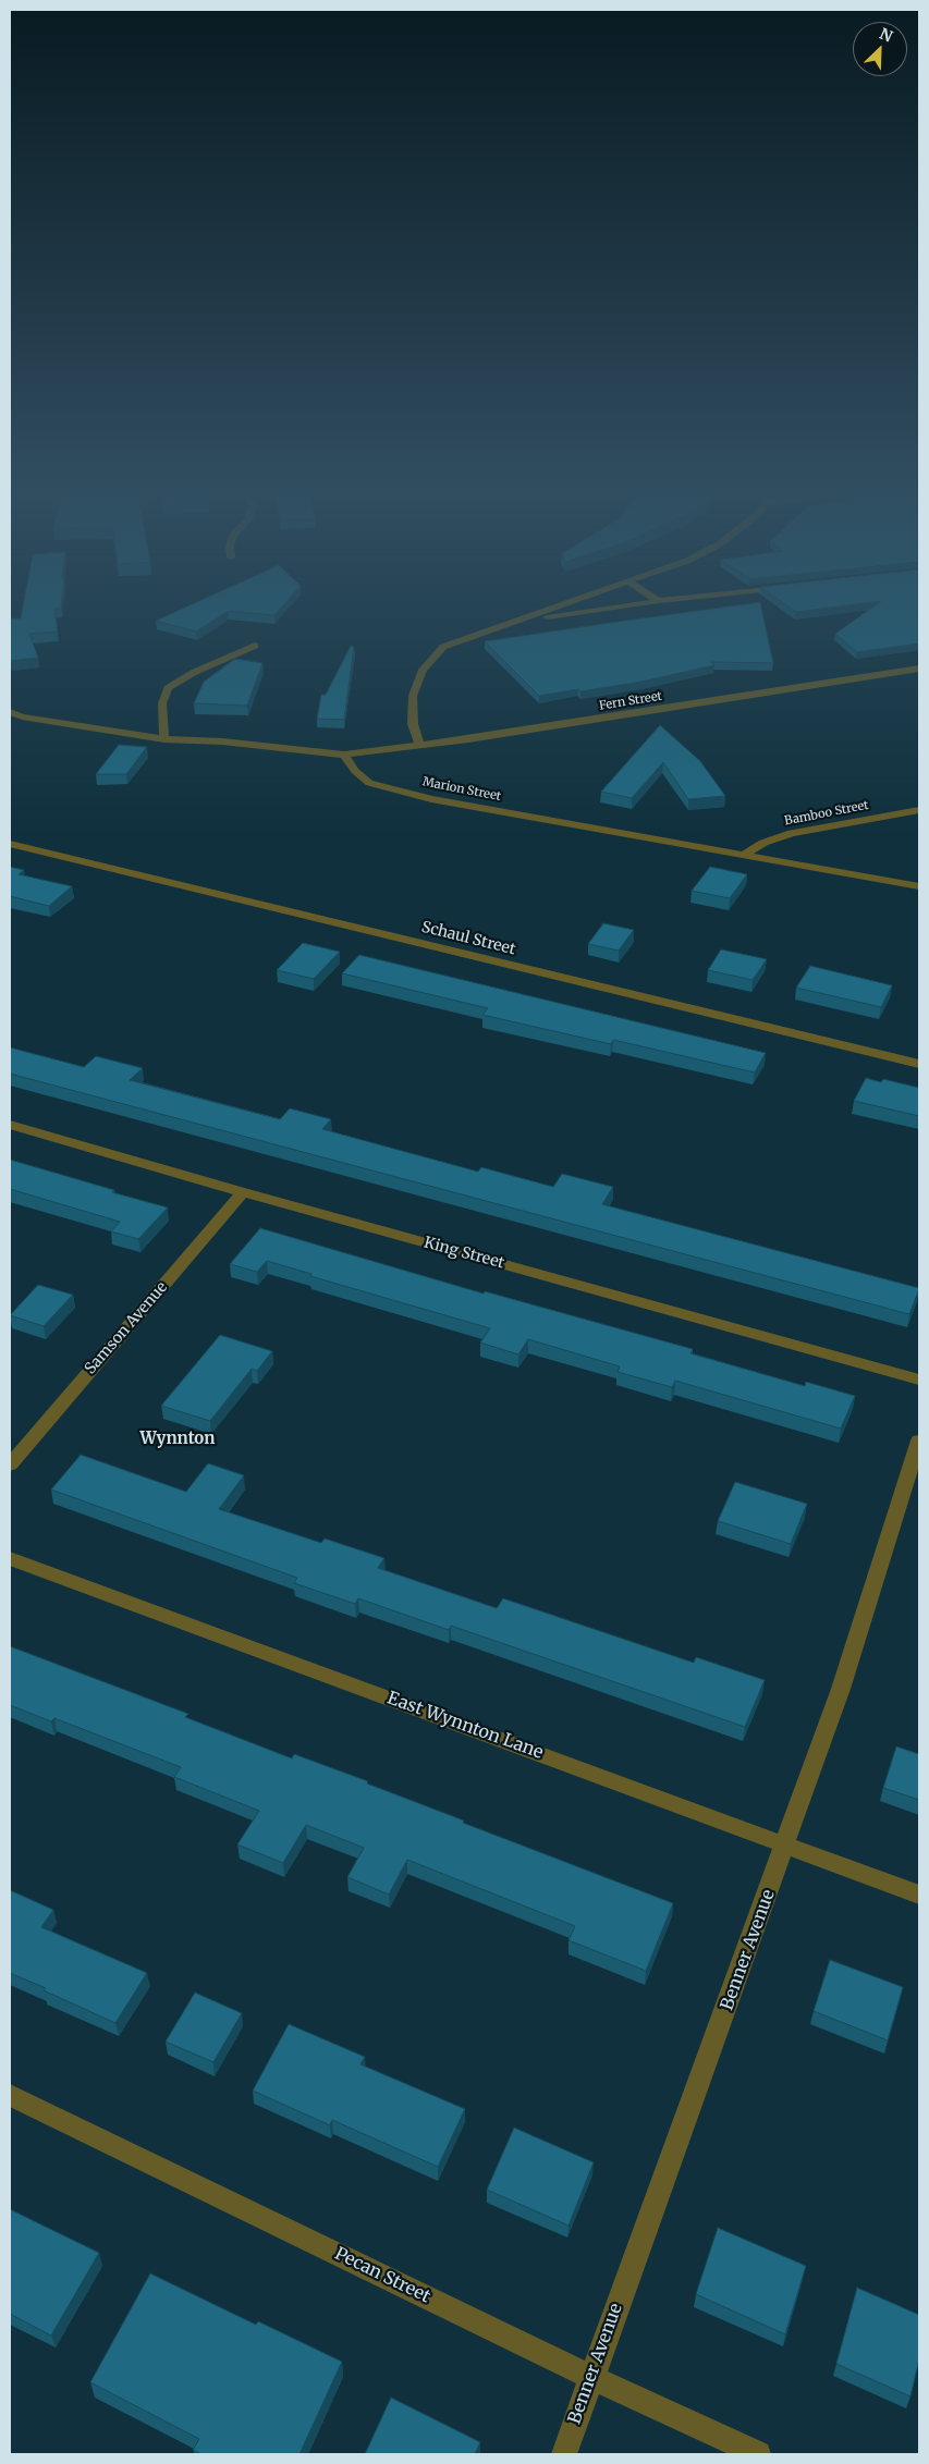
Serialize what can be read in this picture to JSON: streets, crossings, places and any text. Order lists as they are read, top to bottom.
{
  "streets": {
    "street": [
      "Fern Street",
      "Marion Street",
      "Bamboo Street",
      "Schaul Street",
      "King Street",
      "Samson Avenue",
      "East Wynnton Lane",
      "Benner Avenue",
      "Pecan Street"
    ]
  },
  "crossings": [
    ["Fern Street", "Marion Street"],
    ["Marion Street", "Bamboo Street"],
    ["King Street", "Samson Avenue"],
    ["East Wynnton Lane", "Benner Avenue"],
    ["Benner Avenue", "Pecan Street"]
  ],
  "districts": ["Wynnton"],
  "north": "top right"
}
